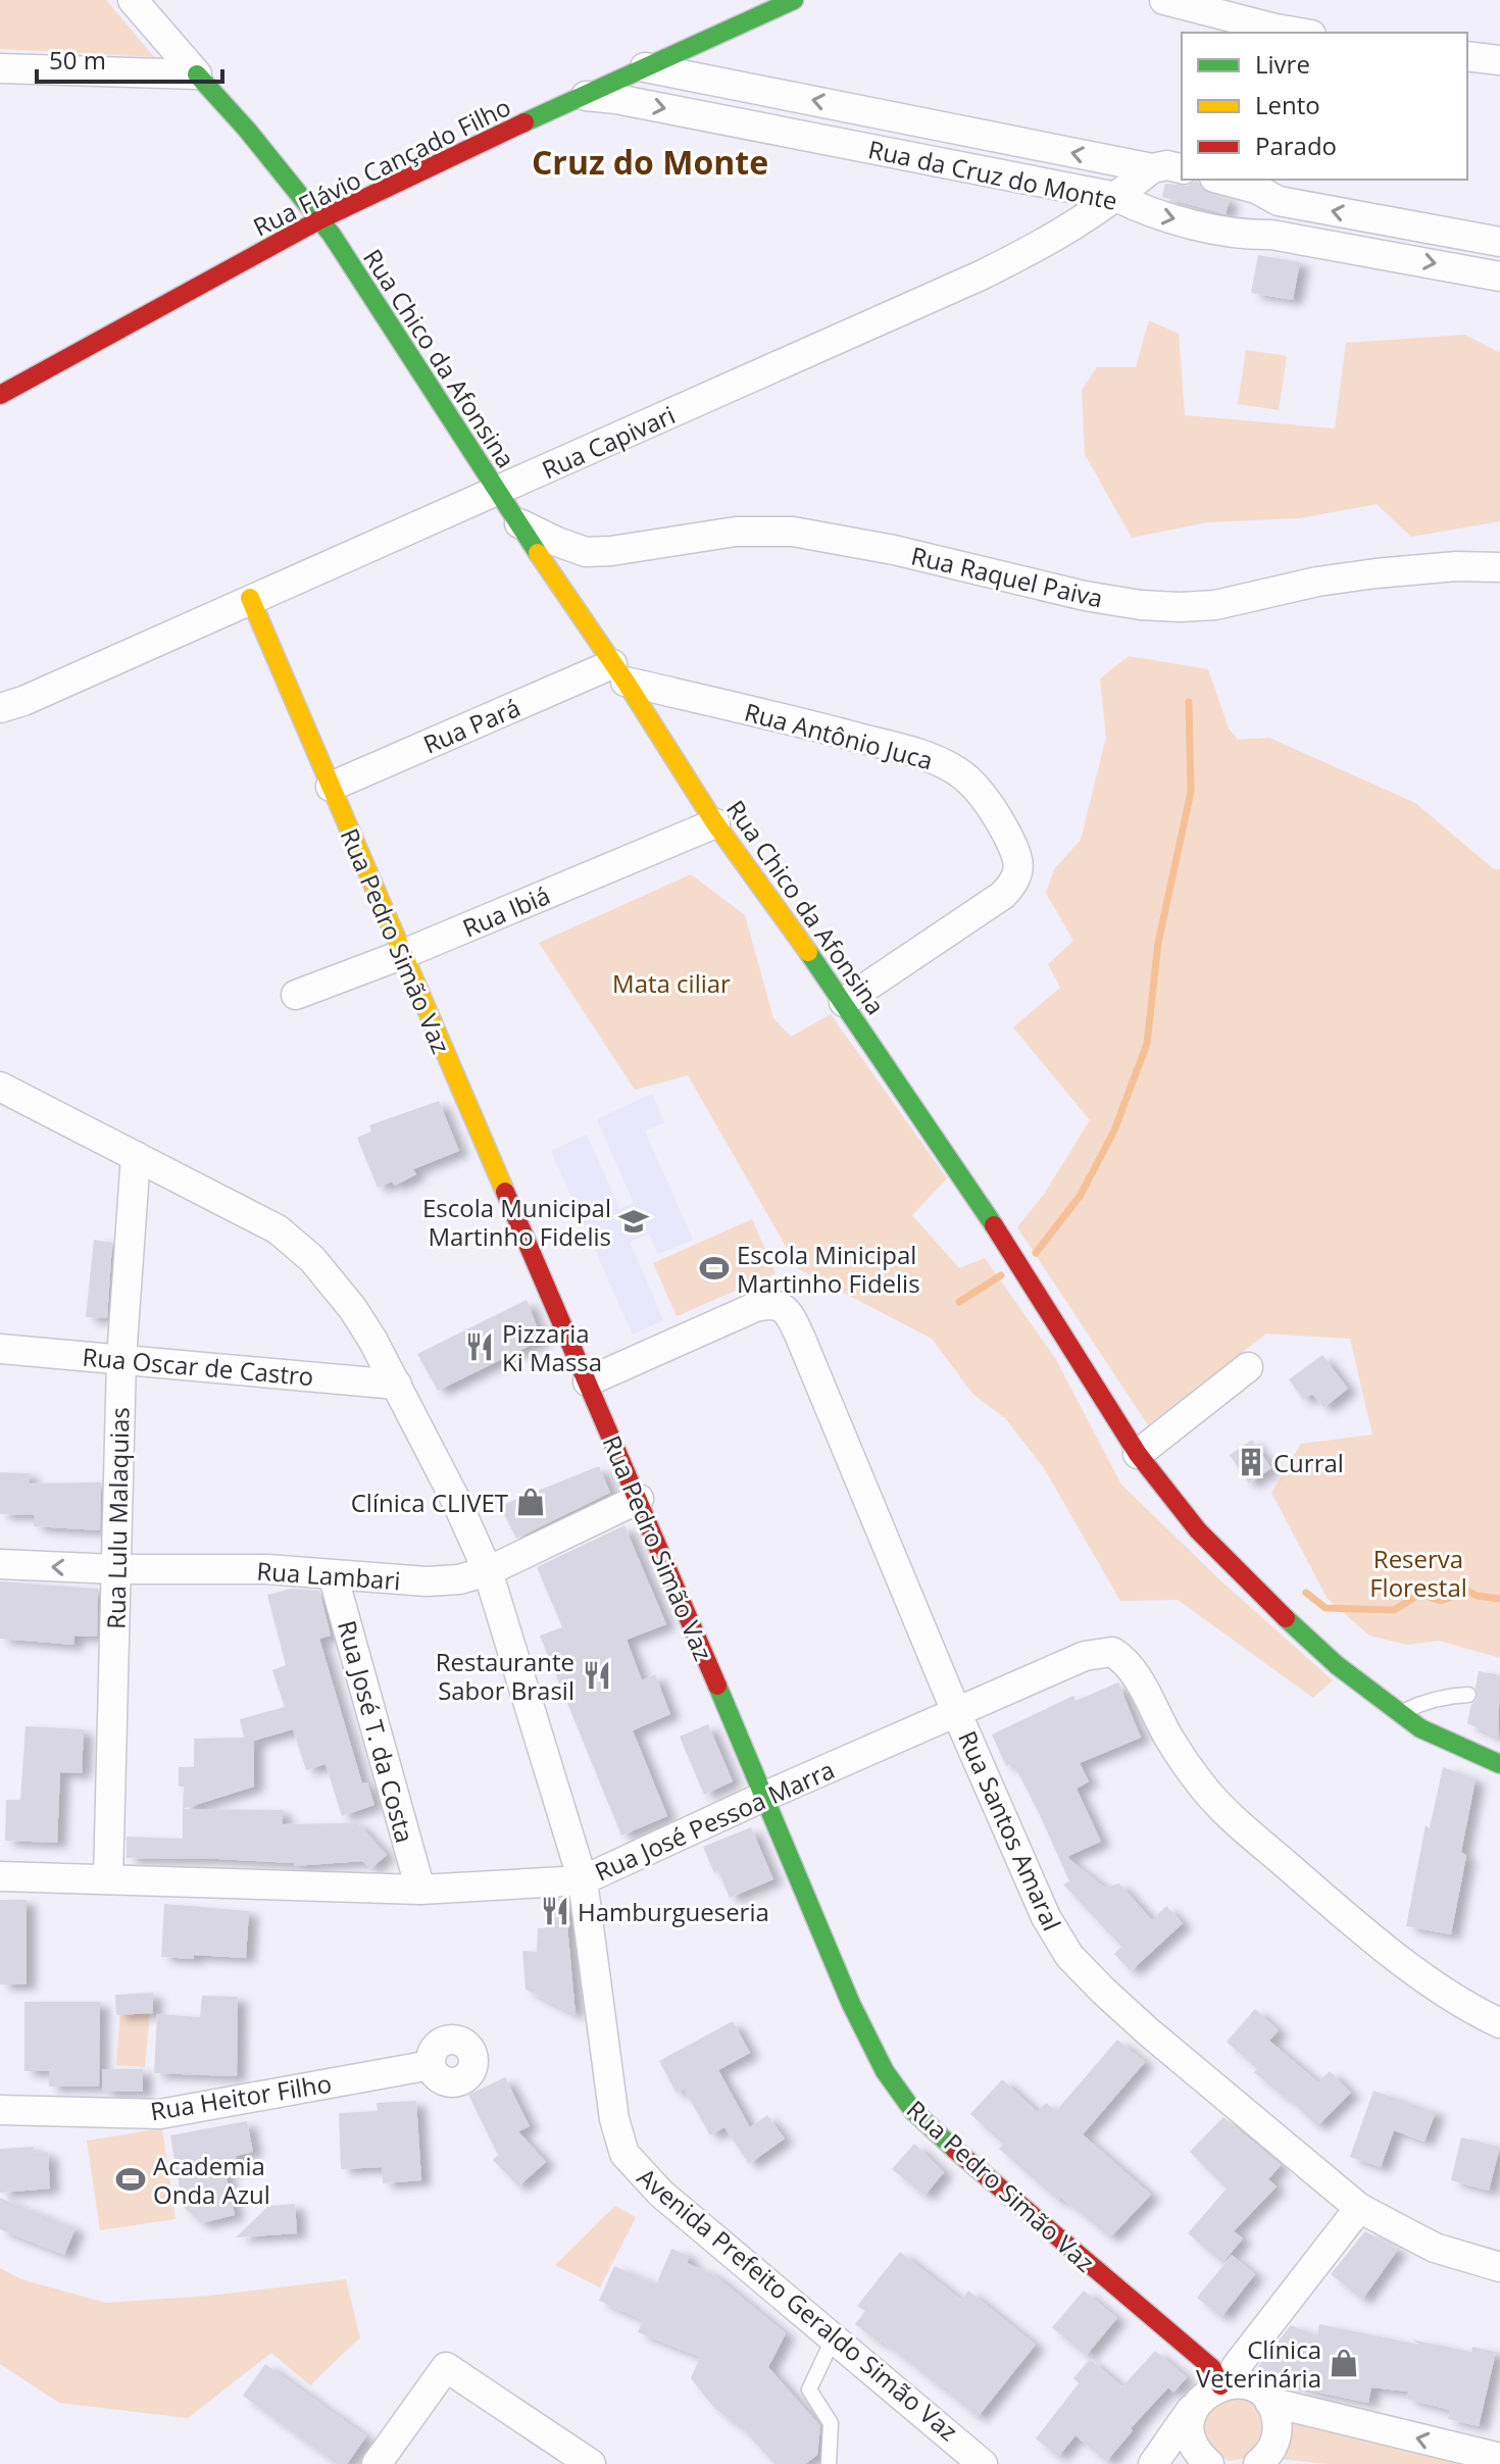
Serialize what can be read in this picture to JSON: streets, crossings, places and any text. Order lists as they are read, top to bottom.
{
  "streets": {
    "street": [
      "Rua Flávio Cançado Filho",
      "Rua da Cruz do Monte",
      "Rua Chico da Afonsina",
      "Rua Capivari",
      "Rua Raquel Paiva",
      "Rua Pará",
      "Rua Antônio Juca",
      "Rua Ibiá",
      "Rua Pedro Simão Vaz",
      "Rua Oscar de Castro",
      "Rua Lulu Malaquias",
      "Rua Lambari",
      "Rua José T. da Costa",
      "Rua José Pessoa Marra",
      "Rua Santos Amaral",
      "Rua Heitor Filho",
      "Avenida Prefeito Geraldo Simão Vaz"
    ]
  },
  "crossings": [
    ["Rua Flávio Cançado Filho", "Rua da Cruz do Monte"],
    ["Rua Flávio Cançado Filho", "Rua Chico da Afonsina"],
    ["Rua da Cruz do Monte", "Rua Capivari"],
    ["Rua Chico da Afonsina", "Rua Capivari"],
    ["Rua Chico da Afonsina", "Rua Raquel Paiva"],
    ["Rua Chico da Afonsina", "Rua Pará"],
    ["Rua Chico da Afonsina", "Rua Antônio Juca"],
    ["Rua Chico da Afonsina", "Rua Ibiá"],
    ["Rua Capivari", "Rua Pedro Simão Vaz"],
    ["Rua Pará", "Rua Antônio Juca"],
    ["Rua Pará", "Rua Pedro Simão Vaz"],
    ["Rua Ibiá", "Rua Pedro Simão Vaz"],
    ["Rua Pedro Simão Vaz", "Rua Lambari"],
    ["Rua Pedro Simão Vaz", "Rua José Pessoa Marra"],
    ["Rua Pedro Simão Vaz", "Rua Santos Amaral"],
    ["Rua Oscar de Castro", "Rua Lulu Malaquias"],
    ["Rua Oscar de Castro", "Avenida Prefeito Geraldo Simão Vaz"],
    ["Rua Lulu Malaquias", "Rua Lambari"],
    ["Rua Lulu Malaquias", "Rua José Pessoa Marra"],
    ["Rua Lulu Malaquias", "Avenida Prefeito Geraldo Simão Vaz"],
    ["Rua Lambari", "Rua José T. da Costa"],
    ["Rua Lambari", "Avenida Prefeito Geraldo Simão Vaz"],
    ["Rua José T. da Costa", "Rua José Pessoa Marra"],
    ["Rua José Pessoa Marra", "Rua Santos Amaral"],
    ["Rua José Pessoa Marra", "Avenida Prefeito Geraldo Simão Vaz"]
  ],
  "districts": ["Cruz do Monte"],
  "parks": ["Mata ciliar", "Reserva Florestal"],
  "places": {
    "school or university": ["Escola Municipal Martinho Fidelis"],
    "sports": ["Escola Minicipal Martinho Fidelis", "Academia Onda Azul"],
    "restaurant": ["Pizzaria Ki Massa", "Restaurante Sabor Brasil", "Hamburgueseria"],
    "building": ["Curral"],
    "shop": ["Clínica CLIVET", "Clínica Veterinária"]
  },
  "legend": ["Livre", "Lento", "Parado"],
  "scale_bar": "50 m"
}
